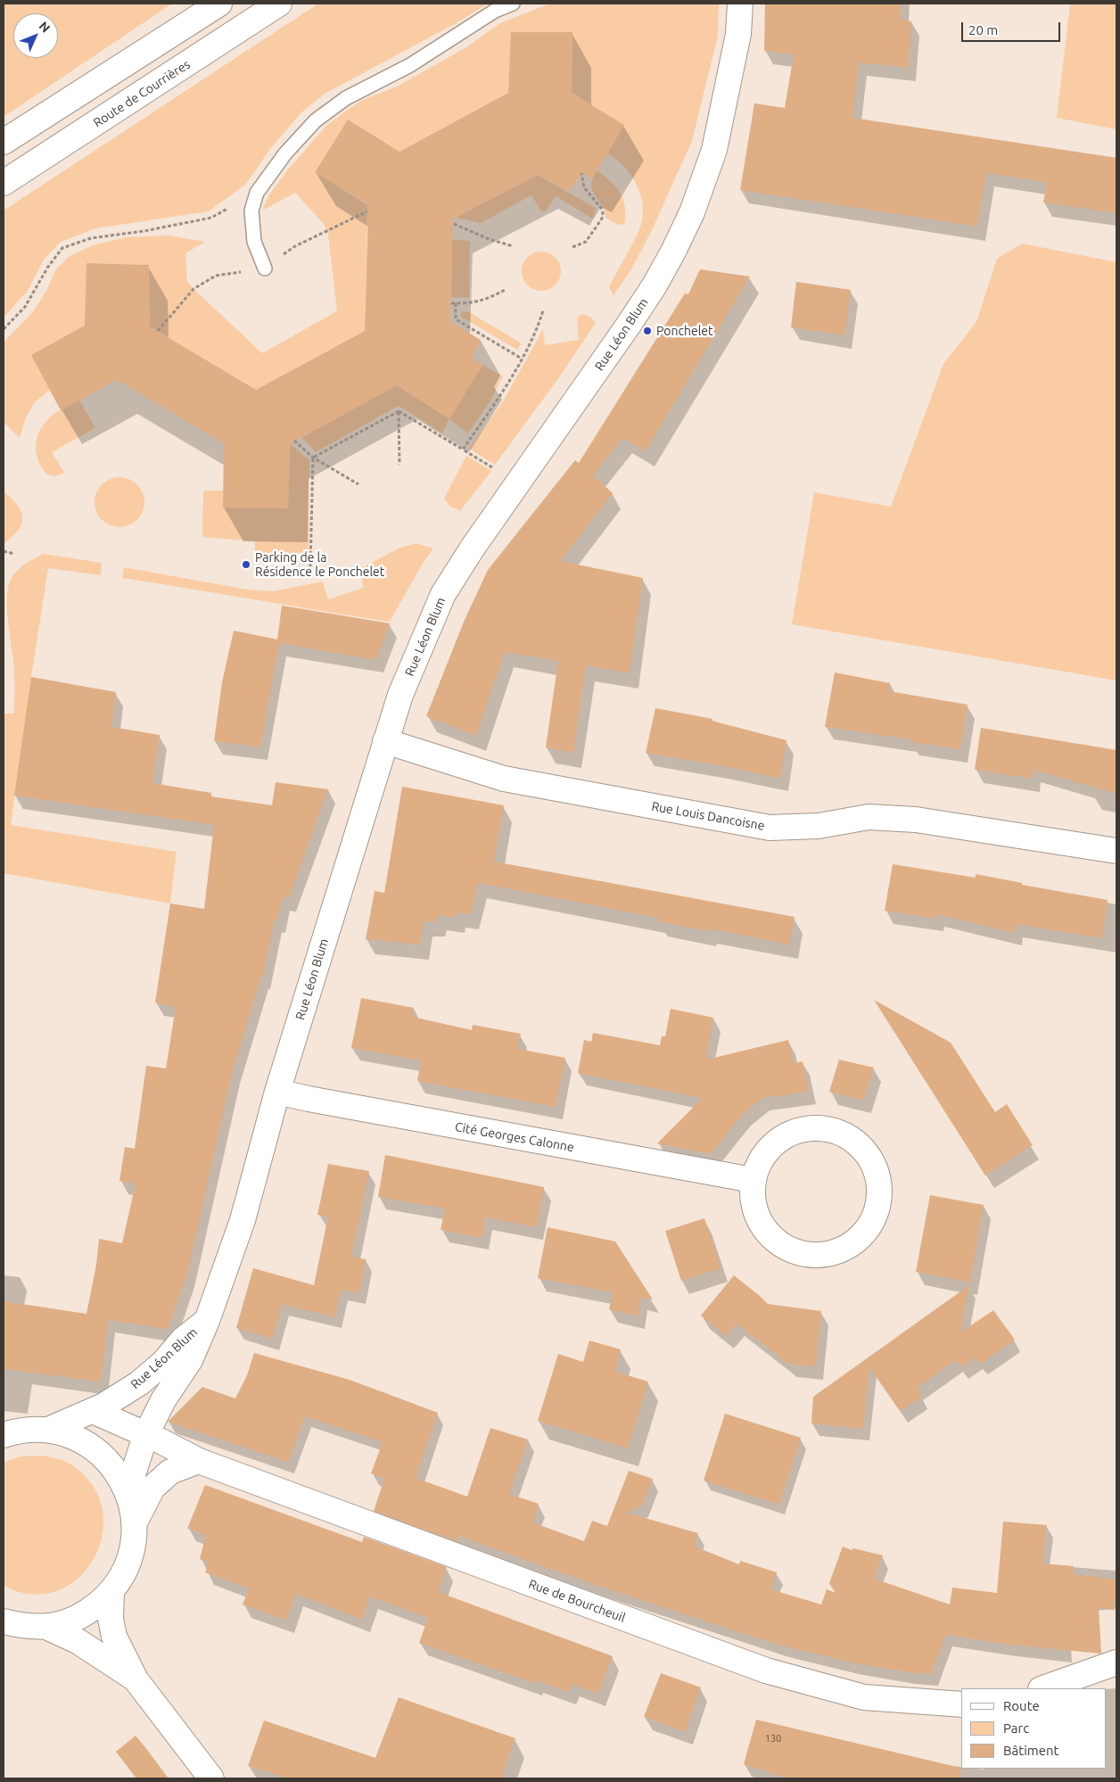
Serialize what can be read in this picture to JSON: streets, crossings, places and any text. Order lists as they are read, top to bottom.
{
  "streets": {
    "street": [
      "Route de Courrières",
      "Rue Léon Blum",
      "Rue Louis Dancoisne",
      "Cité Georges Calonne",
      "Rue de Bourcheuil"
    ]
  },
  "crossings": [
    ["Rue Léon Blum", "Rue Louis Dancoisne"],
    ["Rue Léon Blum", "Cité Georges Calonne"],
    ["Rue Léon Blum", "Rue de Bourcheuil"]
  ],
  "places": ["Ponchelet", "Parking de la Résidence le Ponchelet"],
  "house_numbers": ["130"],
  "legend": ["Route", "Parc", "Bâtiment"],
  "scale_bar": "20 m",
  "north": "top right"
}
